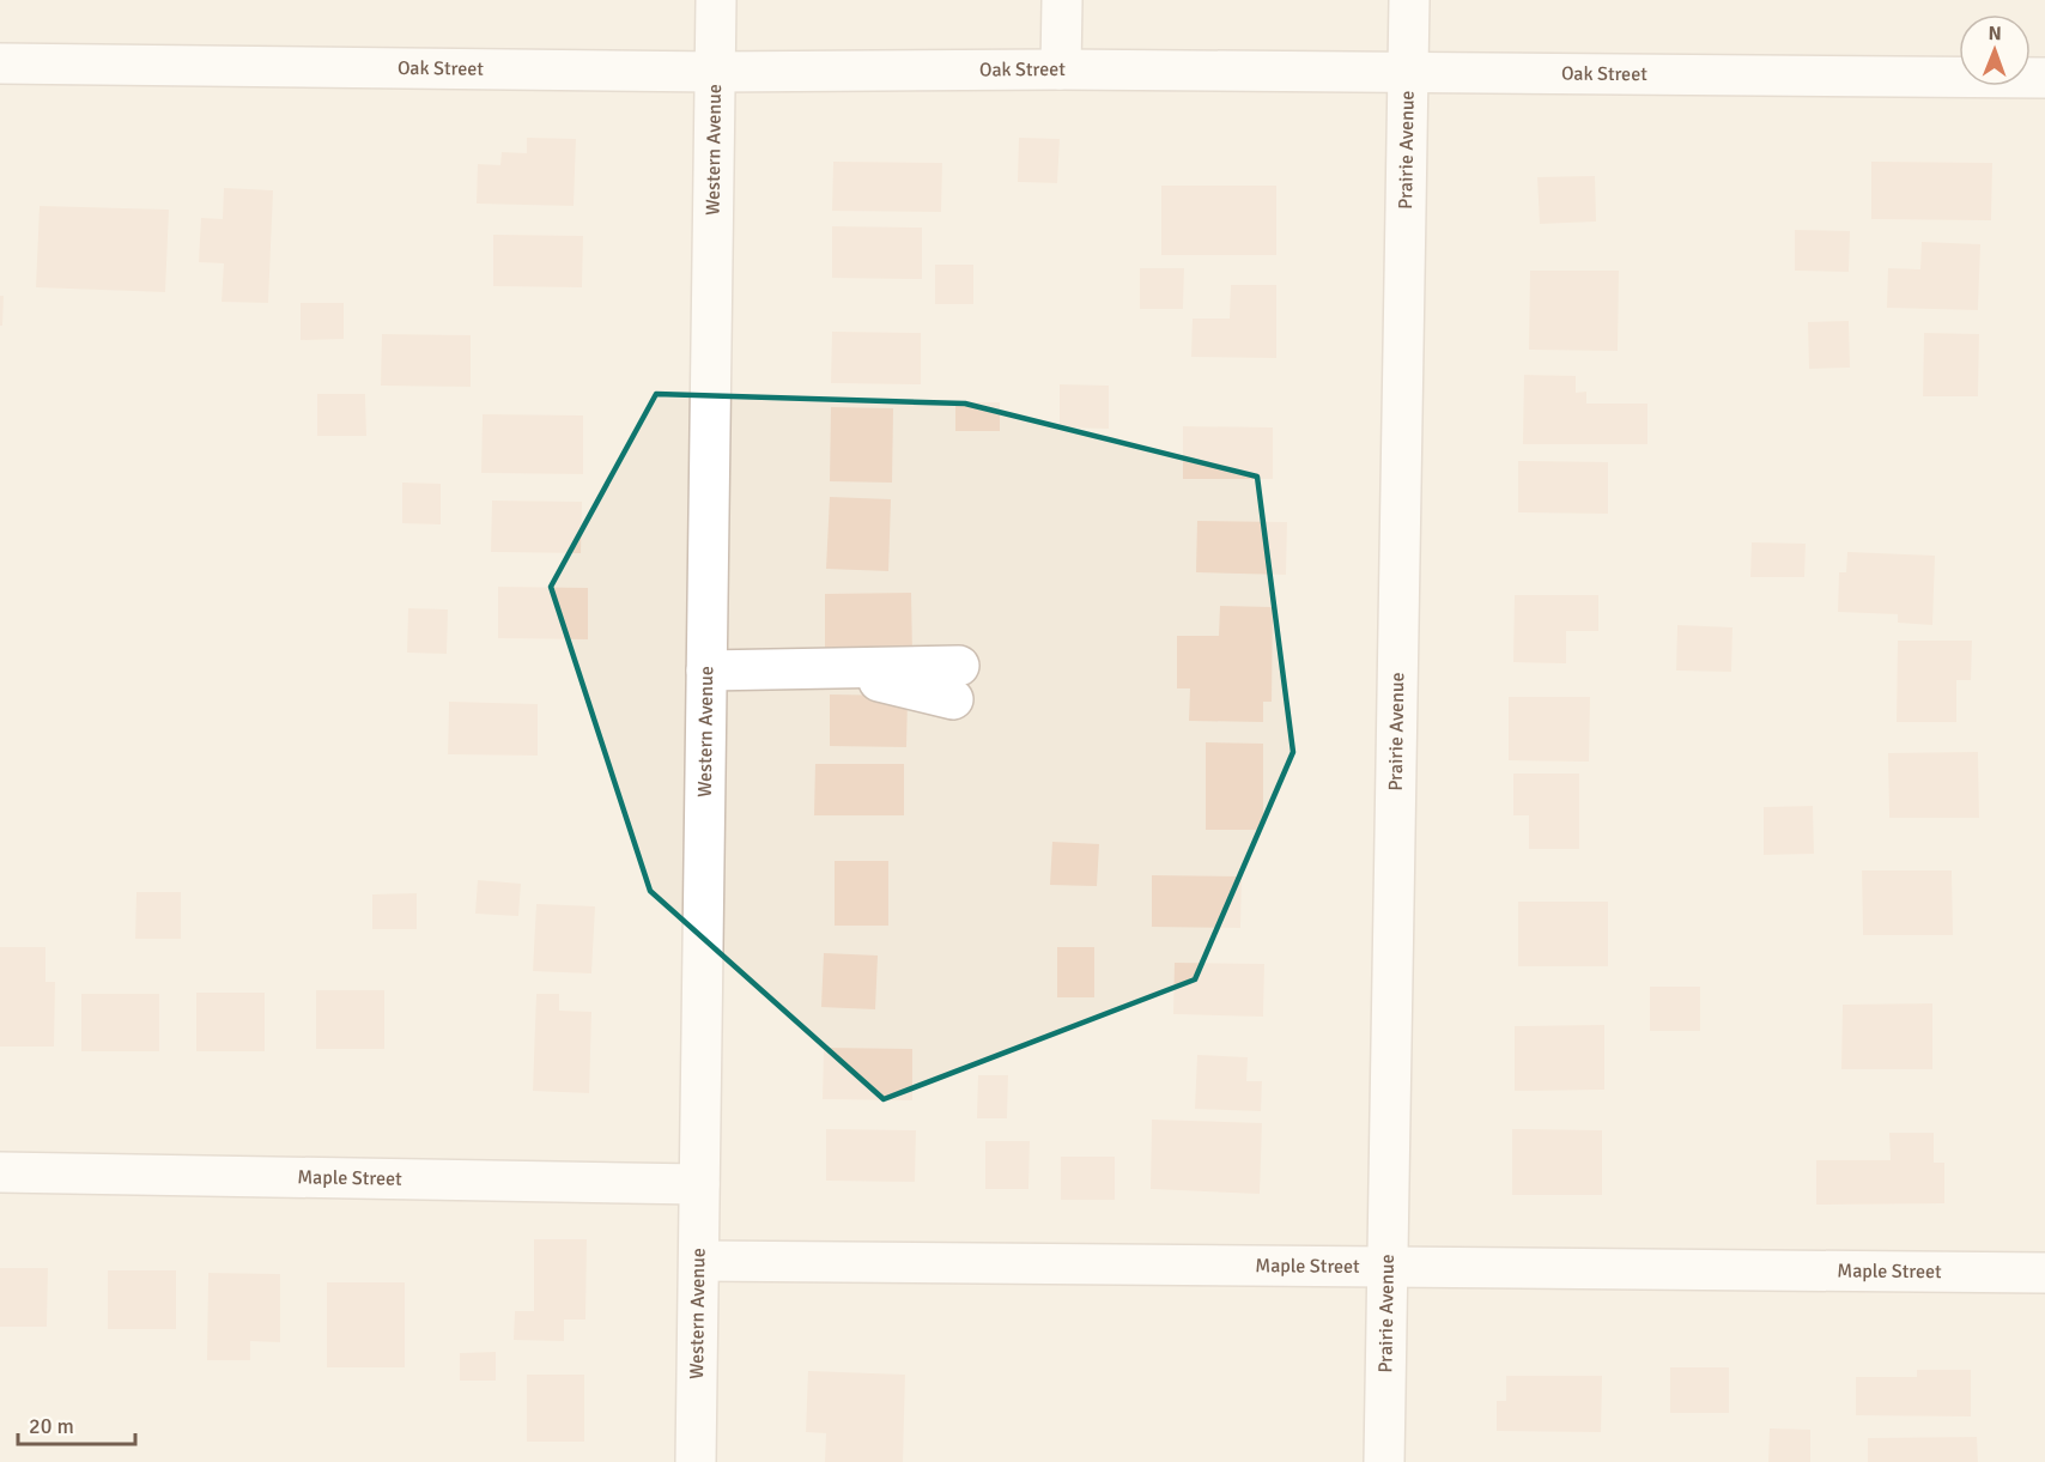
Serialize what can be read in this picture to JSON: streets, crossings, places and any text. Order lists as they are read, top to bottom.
{
  "streets": {
    "street": [
      "Oak Street",
      "Western Avenue",
      "Prairie Avenue",
      "Maple Street"
    ]
  },
  "crossings": [
    ["Oak Street", "Western Avenue"],
    ["Oak Street", "Prairie Avenue"],
    ["Western Avenue", "Maple Street"],
    ["Prairie Avenue", "Maple Street"]
  ],
  "scale_bar": "20 m",
  "north": "top"
}
